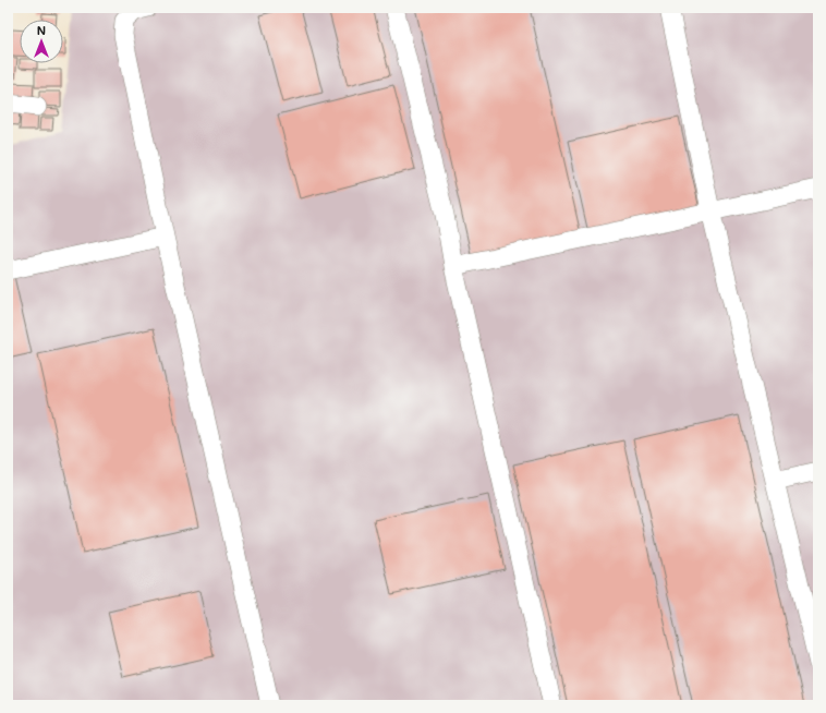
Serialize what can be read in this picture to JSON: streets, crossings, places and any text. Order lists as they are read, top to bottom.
{
  "north": "top"
}
